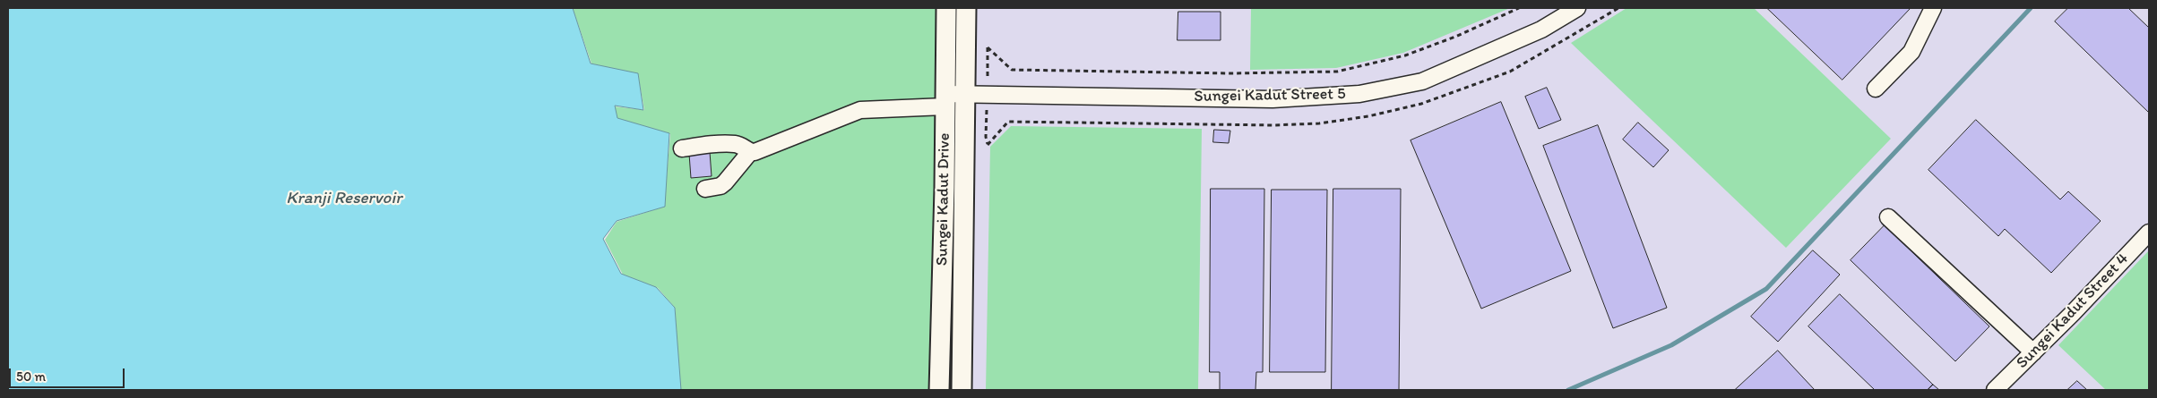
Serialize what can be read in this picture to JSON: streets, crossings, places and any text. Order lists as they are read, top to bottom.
{
  "streets": {
    "main road": ["Sungei Kadut Drive"],
    "street": ["Sungei Kadut Street 5", "Sungei Kadut Street 4"]
  },
  "crossings": [
    ["Sungei Kadut Street 5", "Sungei Kadut Drive"]
  ],
  "water": ["Kranji Reservoir"],
  "scale_bar": "50 m"
}
